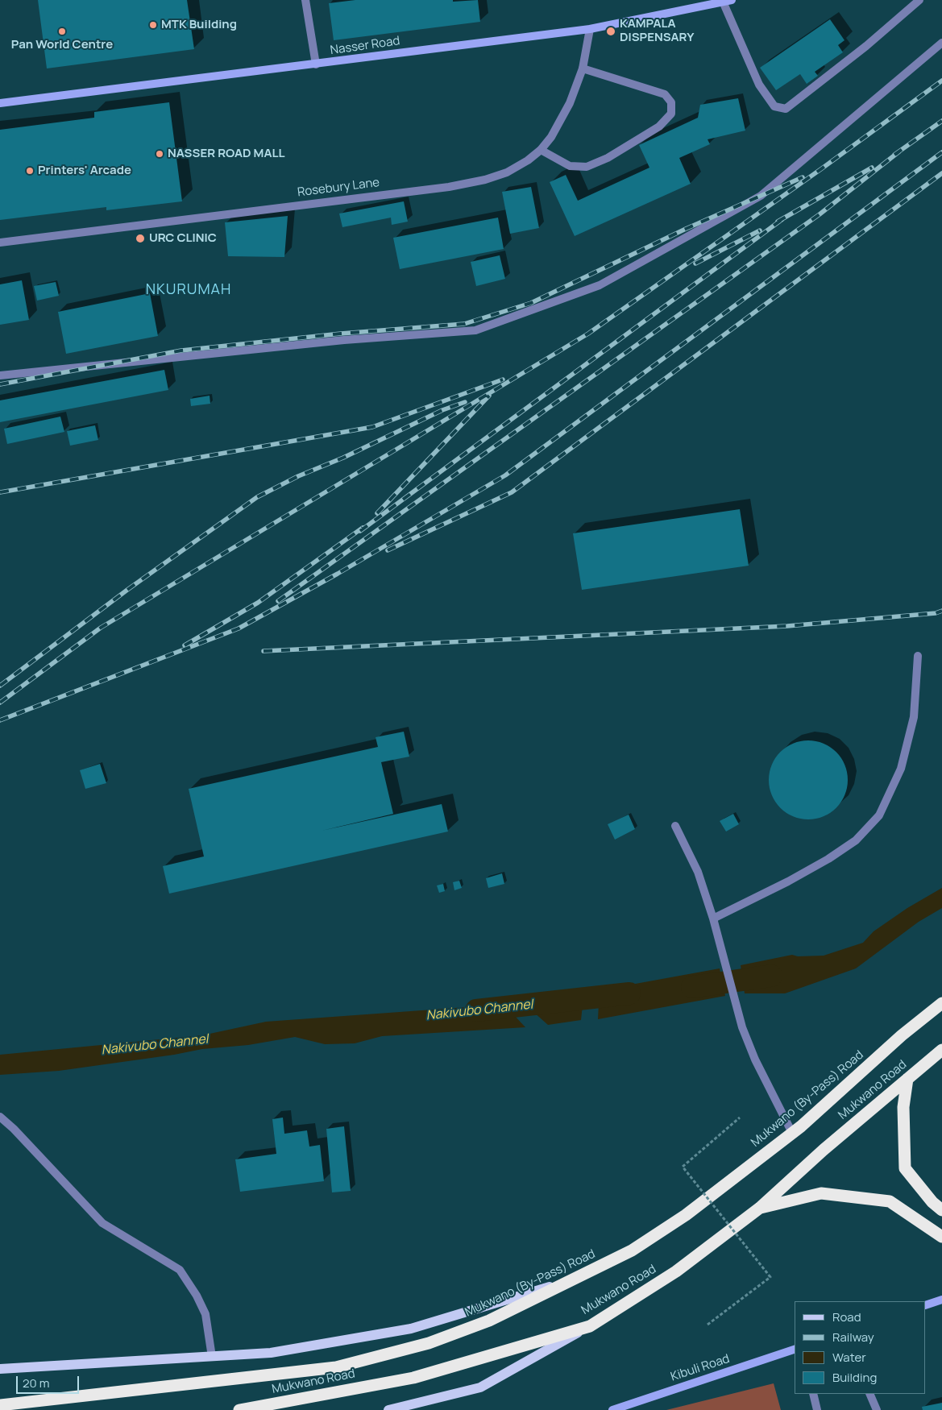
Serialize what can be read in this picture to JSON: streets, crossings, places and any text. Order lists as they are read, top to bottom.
{
  "streets": {
    "highway": ["Mukwano Road", "Mukwano (By-Pass) Road"],
    "street": ["Nasser Road", "Rosebury Lane", "Kibuli Road"]
  },
  "crossings": [
    ["Nasser Road", "Rosebury Lane"]
  ],
  "districts": ["NKURUMAH"],
  "water": ["Nakivubo Channel"],
  "places": [
    "MTK Building",
    "Pan World Centre",
    "KAMPALA DISPENSARY",
    "NASSER ROAD MALL",
    "Printers' Arcade",
    "URC CLINIC"
  ],
  "legend": [
    "Road",
    "Railway",
    "Water",
    "Building"
  ],
  "scale_bar": "20 m"
}
